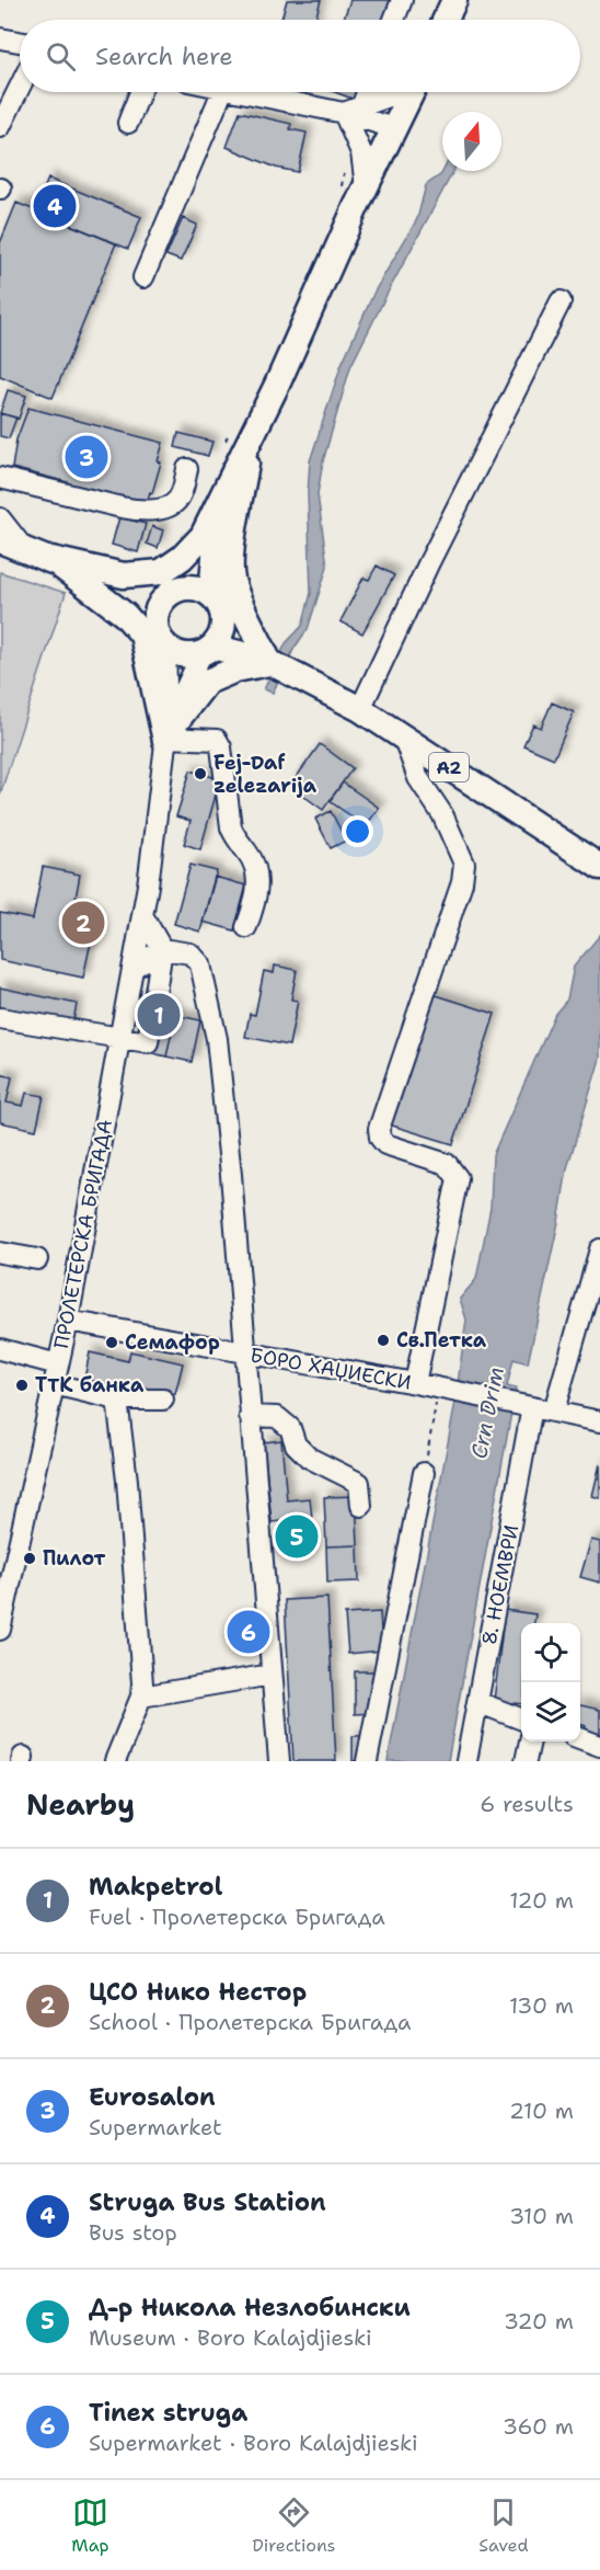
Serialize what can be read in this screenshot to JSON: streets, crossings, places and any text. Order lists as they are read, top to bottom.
{
  "streets": {
    "main road": ["A2"],
    "street": ["ПРОЛЕТЕРСКА БРИГАДА", "БОРО ХАЏИЕСКИ", "8. НОЕМВРИ"]
  },
  "crossings": [
    ["ПРОЛЕТЕРСКА БРИГАДА", "БОРО ХАЏИЕСКИ"],
    ["БОРО ХАЏИЕСКИ", "8. НОЕМВРИ"]
  ],
  "water": ["Crn Drim"],
  "places": [
    "Fej-Daf zelezarija",
    "Св.Петка",
    "Семафор",
    "TTK банка",
    "Пилот"
  ],
  "north": "top",
  "page": {
    "search": "Search here",
    "pins": [
      "4",
      "3",
      "2",
      "1",
      "5",
      "6"
    ],
    "heading": ["Nearby", "6 results"],
    "list": [
      {
        "mark": "1",
        "name": "Makpetrol",
        "note": "Fuel · Пролетерска Бригада",
        "value": "120 m"
      },
      {
        "mark": "2",
        "name": "ЦСО Нико Нестор",
        "note": "School · Пролетерска Бригада",
        "value": "130 m"
      },
      {
        "mark": "3",
        "name": "Eurosalon",
        "note": "Supermarket",
        "value": "210 m"
      },
      {
        "mark": "4",
        "name": "Struga Bus Station",
        "note": "Bus stop",
        "value": "310 m"
      },
      {
        "mark": "5",
        "name": "Д-р Никола Незлобински",
        "note": "Museum · Boro Kalajdjieski",
        "value": "320 m"
      },
      {
        "mark": "6",
        "name": "Tinex struga",
        "note": "Supermarket · Boro Kalajdjieski",
        "value": "360 m"
      }
    ],
    "nav": ["Map", "Directions", "Saved"]
  }
}
